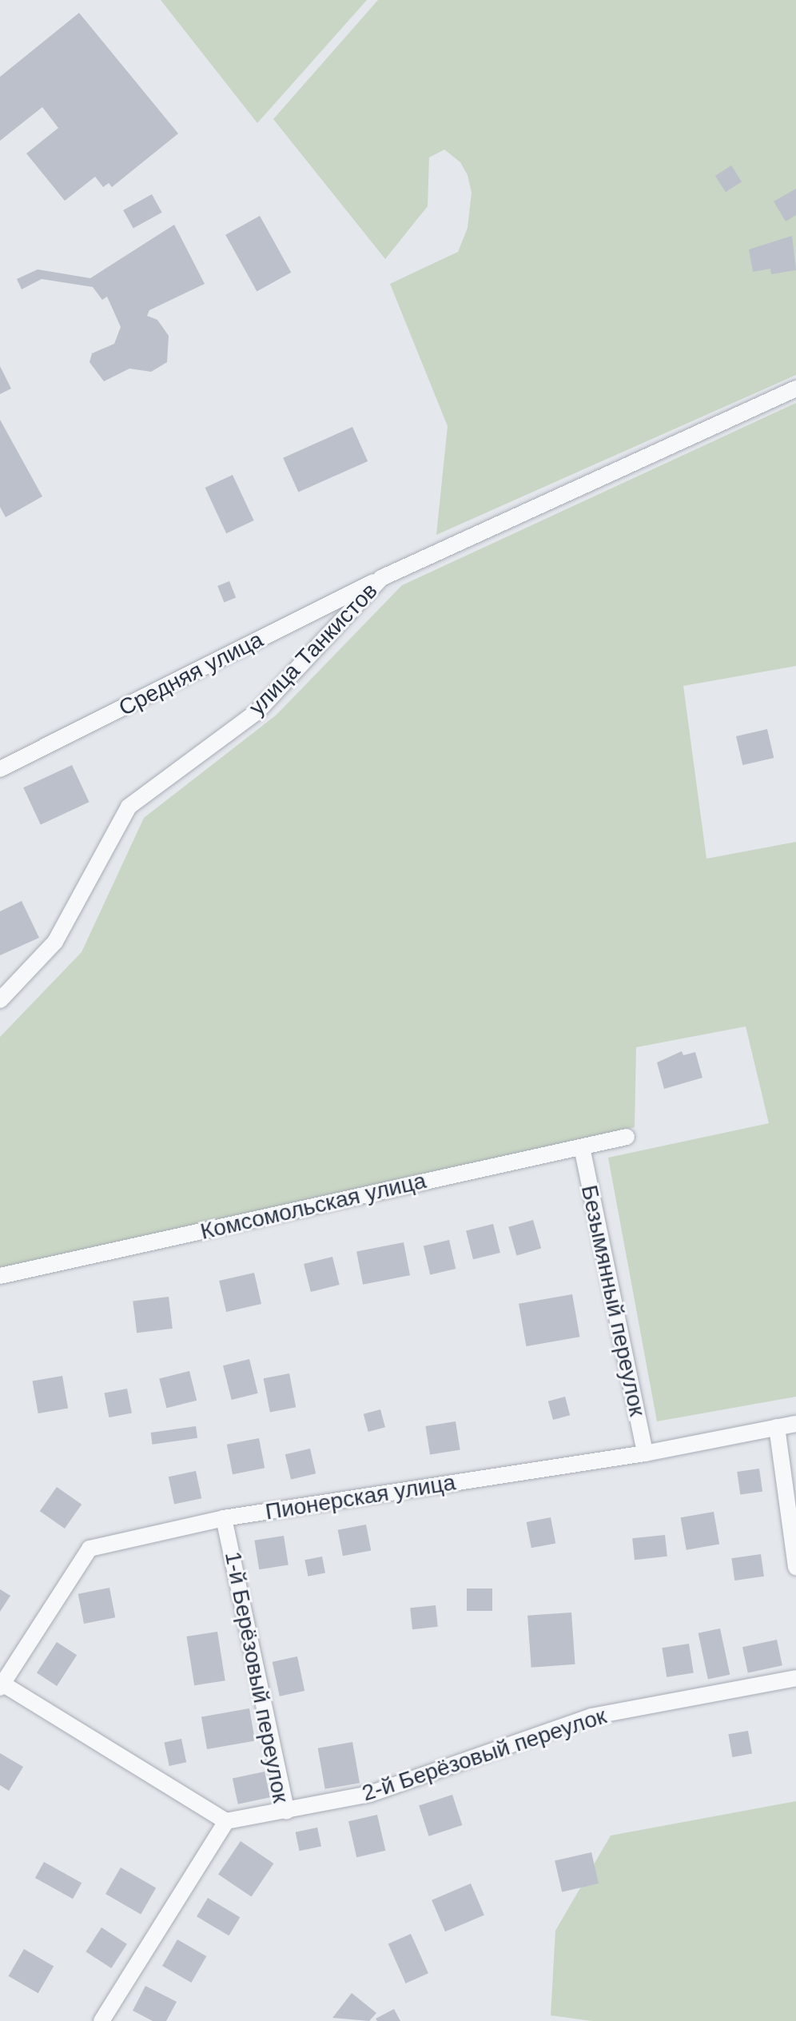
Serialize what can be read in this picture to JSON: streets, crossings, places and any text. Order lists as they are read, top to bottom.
{
  "streets": {
    "street": [
      "улица Танкистов",
      "Средняя улица",
      "Комсомольская улица",
      "Безымянный переулок",
      "Пионерская улица",
      "1-й Берёзовый переулок",
      "2-й Берёзовый переулок"
    ]
  },
  "crossings": [
    ["улица Танкистов", "Средняя улица"],
    ["Комсомольская улица", "Безымянный переулок"],
    ["Безымянный переулок", "Пионерская улица"],
    ["Пионерская улица", "1-й Берёзовый переулок"],
    ["1-й Берёзовый переулок", "2-й Берёзовый переулок"]
  ]
}
